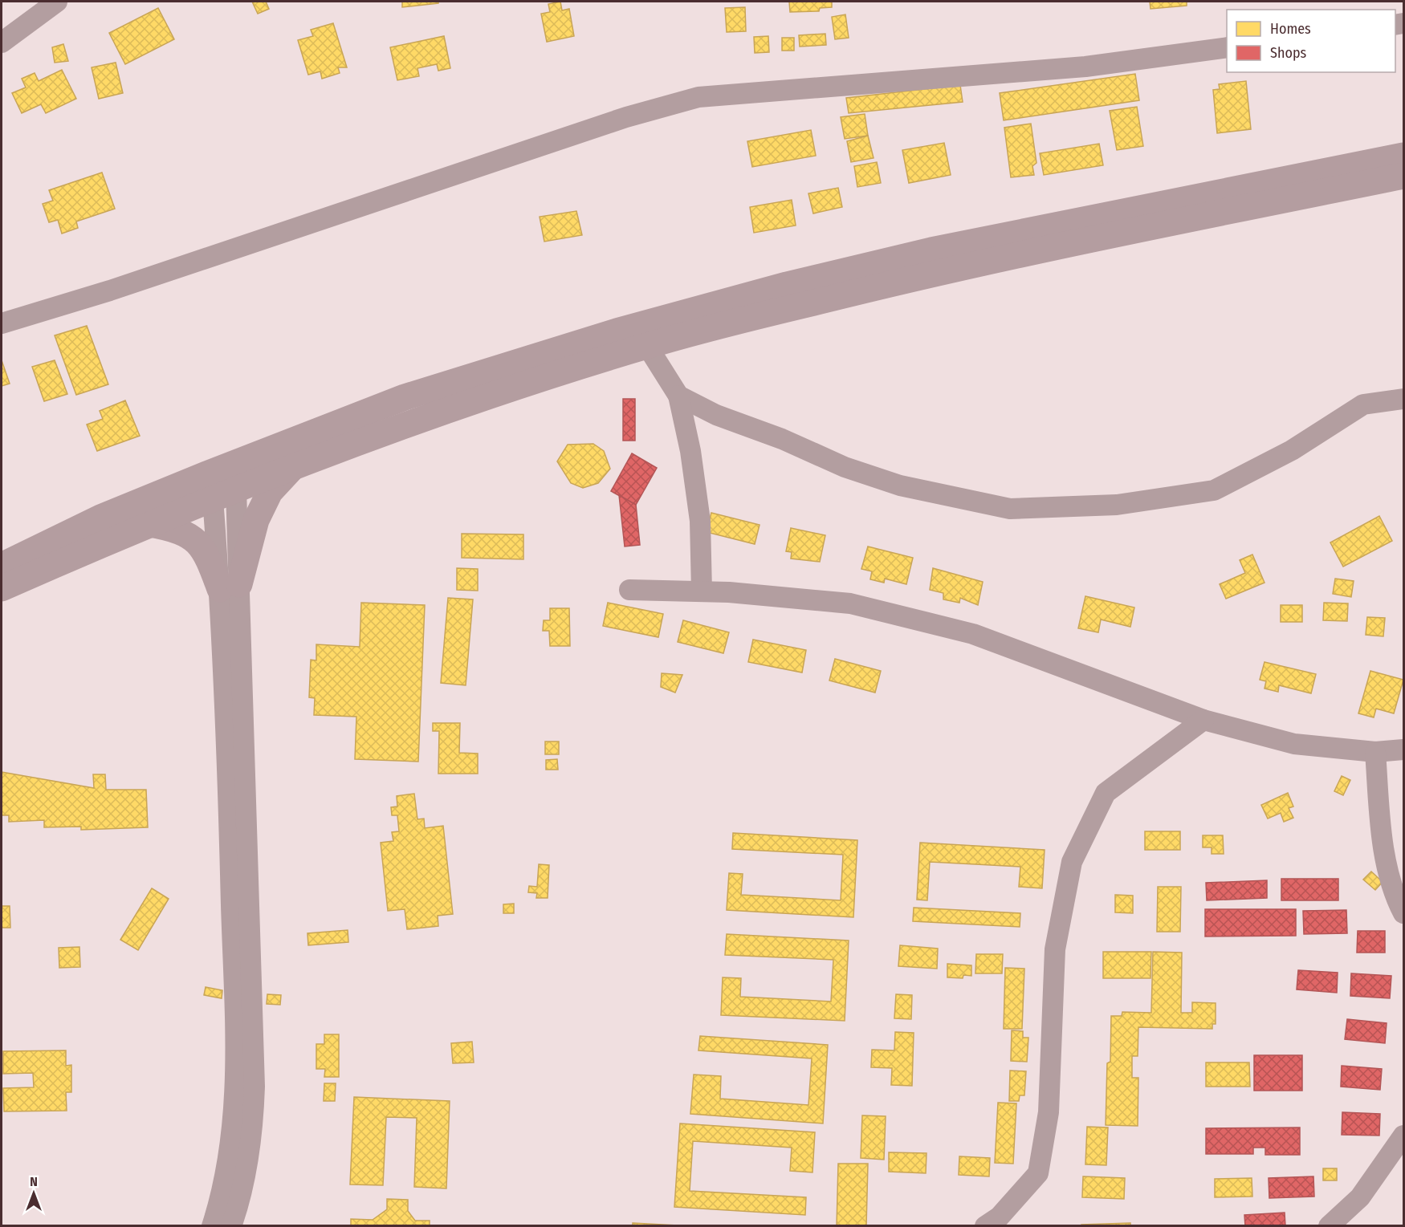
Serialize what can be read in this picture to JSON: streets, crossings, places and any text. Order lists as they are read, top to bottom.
{
  "legend": ["Homes", "Shops"],
  "north": "top"
}
